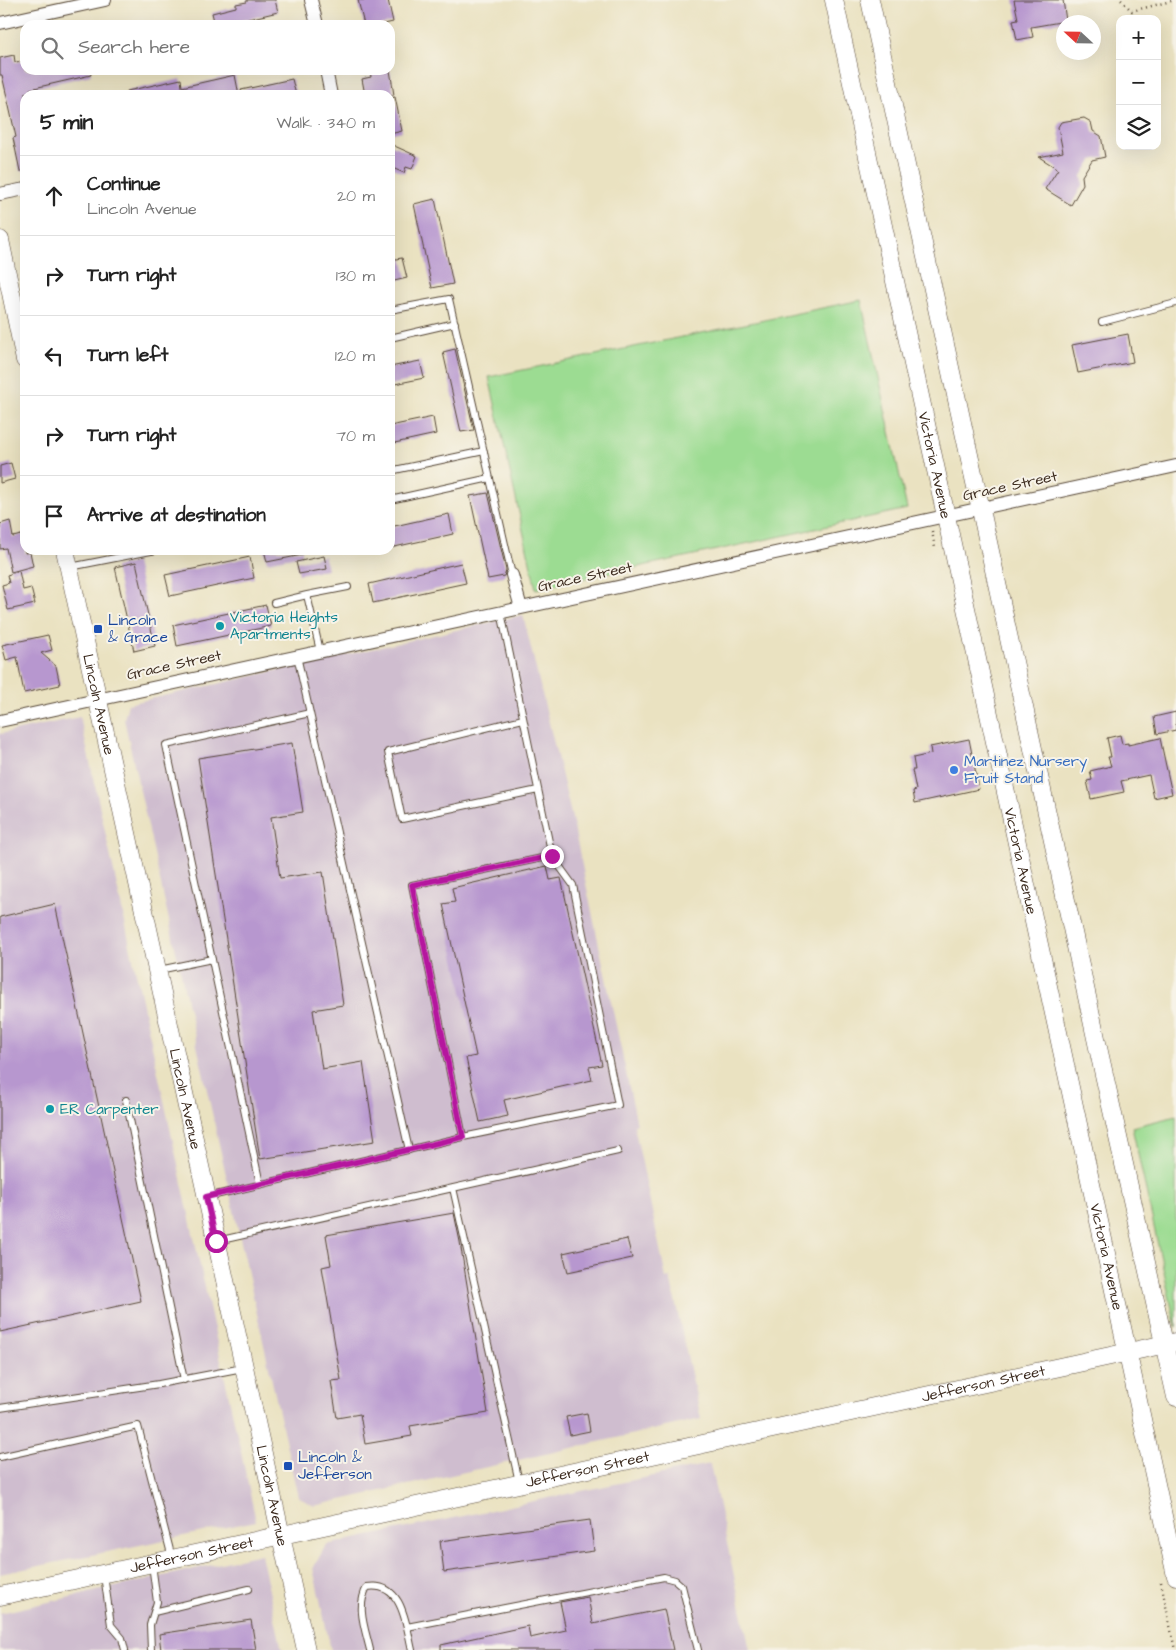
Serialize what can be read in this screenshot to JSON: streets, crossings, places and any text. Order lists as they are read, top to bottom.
{
  "streets": {
    "main road": ["Victoria Avenue", "Lincoln Avenue", "Jefferson Street"],
    "street": ["Grace Street"]
  },
  "crossings": [
    ["Victoria Avenue", "Grace Street"],
    ["Victoria Avenue", "Jefferson Street"],
    ["Grace Street", "Lincoln Avenue"],
    ["Lincoln Avenue", "Jefferson Street"]
  ],
  "places": {
    "other": ["Victoria Heights Apartments", "Martinez Nursery Fruit Stand", "ER Carpenter"],
    "transit": ["Lincoln & Grace", "Lincoln & Jefferson"]
  },
  "north": "left",
  "page": {
    "map_buttons": ["+", "−"],
    "search": "Search here",
    "heading": ["5 min", "Walk · 340 m"],
    "list": [
      ["Continue", "Lincoln Avenue", "20 m"],
      ["Turn right", "130 m"],
      ["Turn left", "120 m"],
      ["Turn right", "70 m"],
      "Arrive at destination"
    ]
  }
}
